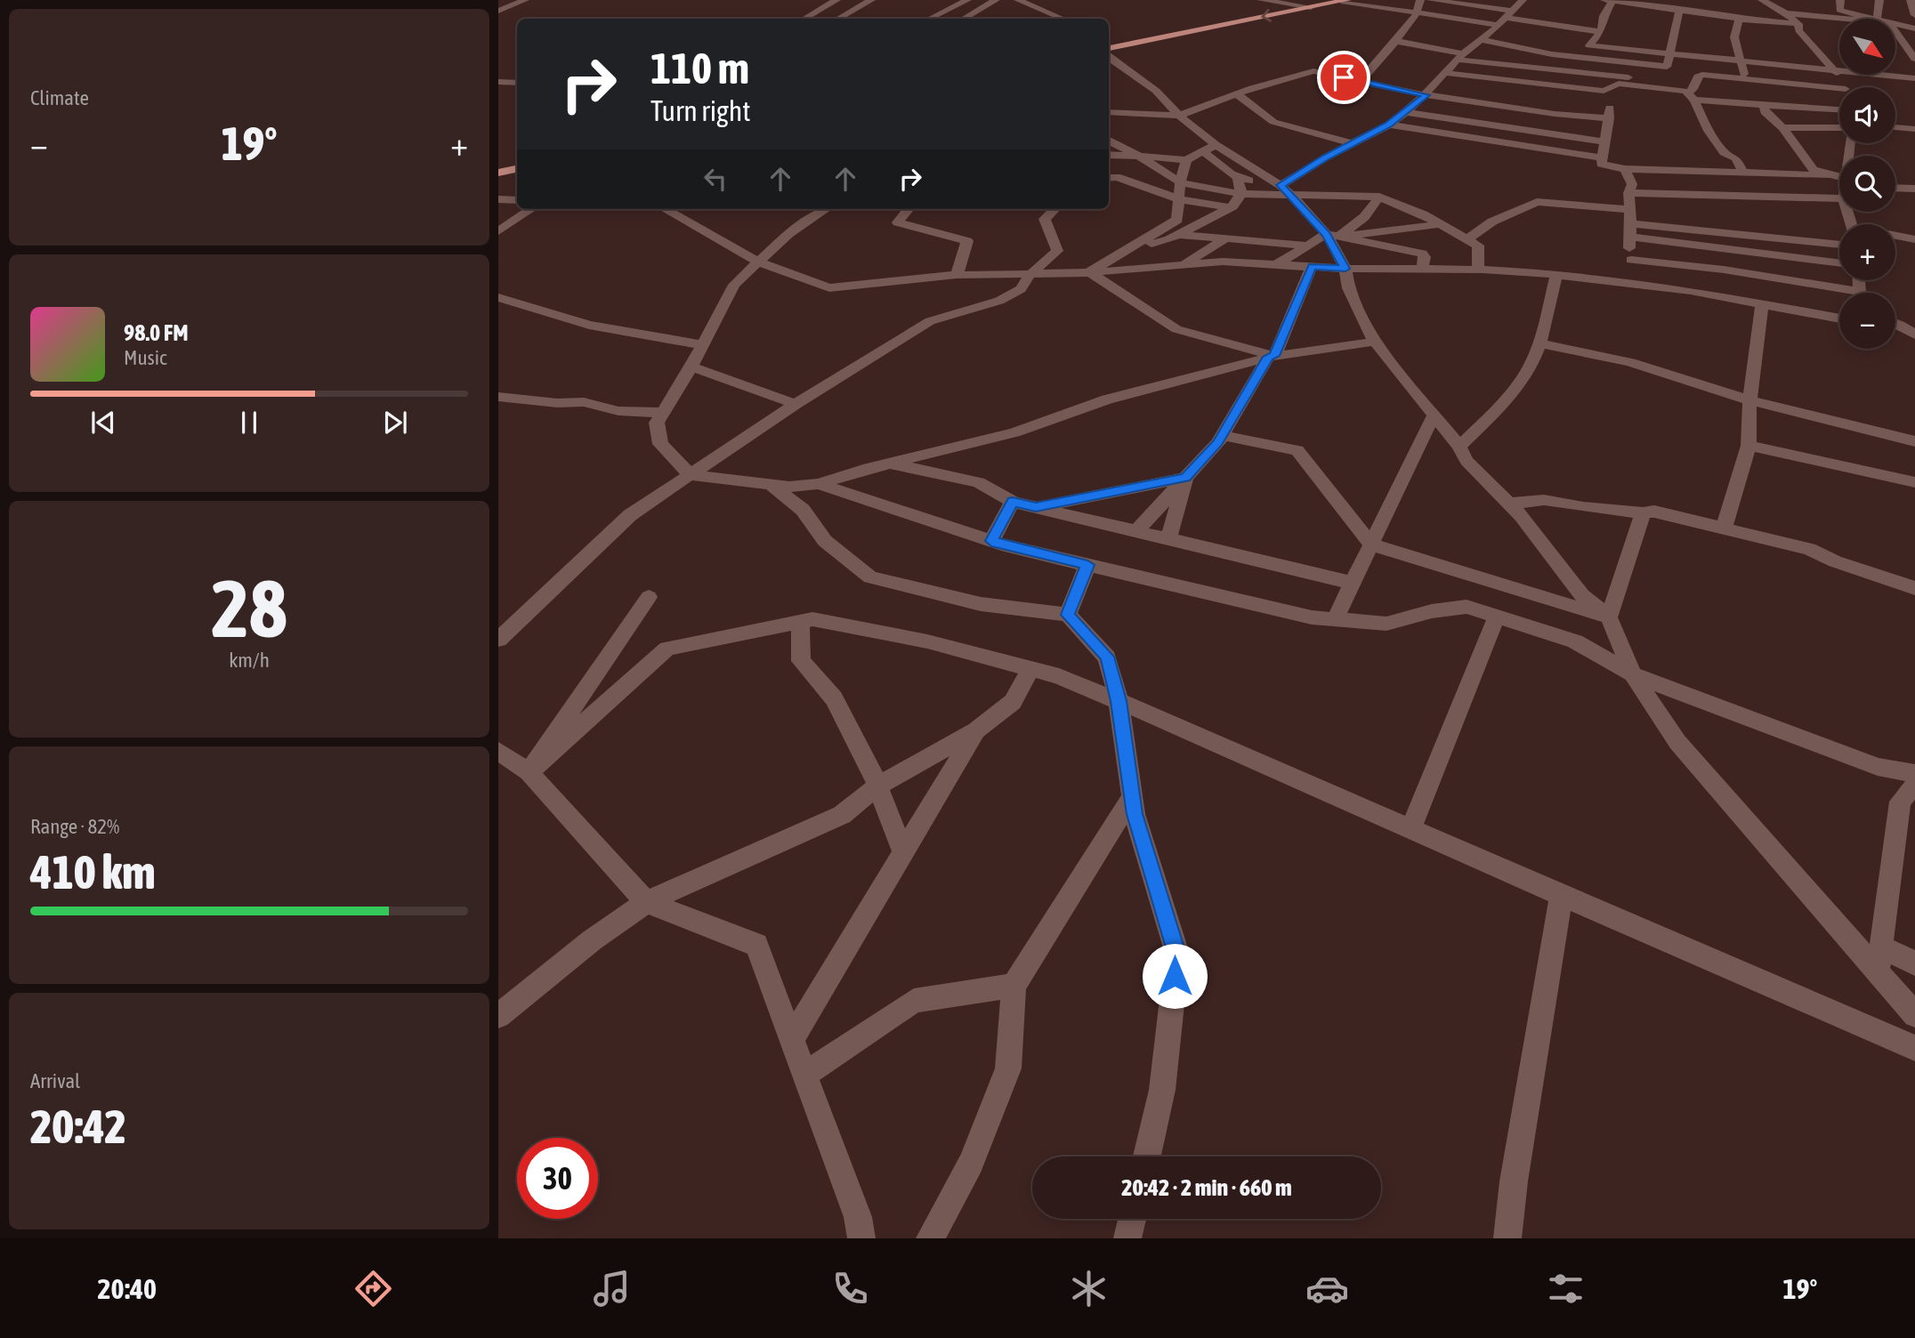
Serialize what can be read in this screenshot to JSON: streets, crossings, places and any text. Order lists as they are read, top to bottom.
{
  "north": "bottom right",
  "page": {
    "tile": [
      "Climate",
      ["28", "km/h"],
      ["Range · 82%", "410 km"],
      ["Arrival", "20:42"]
    ],
    "map_buttons": ["+", "−"],
    "turn": ["110 m", "Turn right"],
    "heat": ["−", "19°", "+"],
    "song": ["98.0 FM", "Music"],
    "limit": "30",
    "trip": "20:42 · 2 min · 660 m",
    "tabs": ["20:40", "19°"]
  }
}
